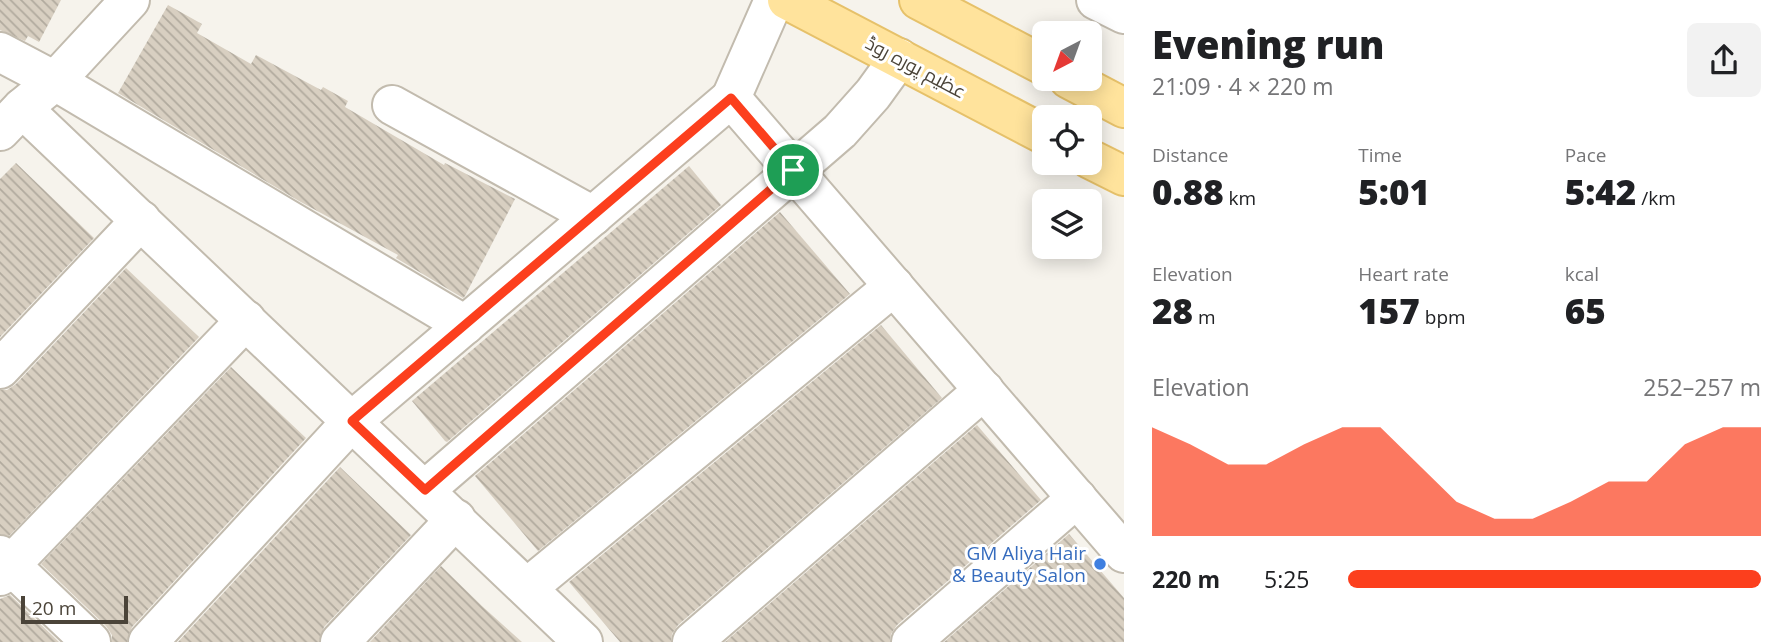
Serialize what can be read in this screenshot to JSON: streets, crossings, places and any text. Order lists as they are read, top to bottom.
{
  "streets": {
    "main road": ["عظیم پورہ روڈ"]
  },
  "places": ["GM Aliya Hair & Beauty Salon"],
  "scale_bar": "20 m",
  "north": "bottom left",
  "page": {
    "heading": ["Evening run", "21:09 · 4 × 220 m"],
    "stats": [
      ["Distance", "0.88 km"],
      ["Time", "5:01"],
      ["Pace", "5:42 /km"],
      ["Elevation", "28 m"],
      ["Heart rate", "157 bpm"],
      ["kcal", "65"]
    ],
    "chart": ["Elevation", "252–257 m"],
    "list": [
      {
        "name": "220 m",
        "note": "5:25"
      }
    ],
    "scale": "20 m"
  }
}
